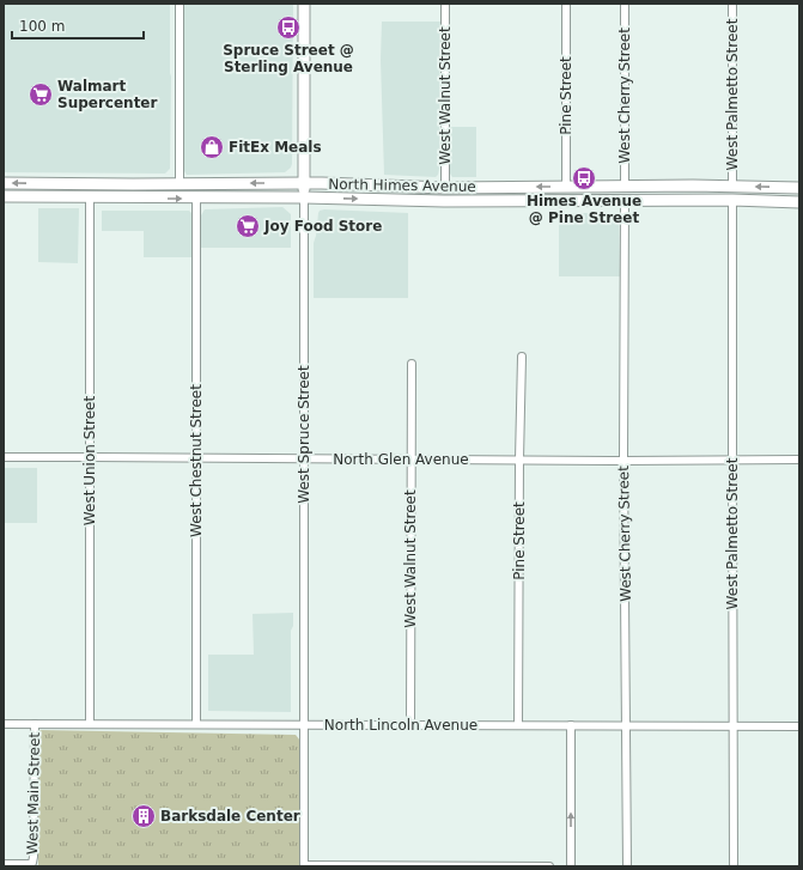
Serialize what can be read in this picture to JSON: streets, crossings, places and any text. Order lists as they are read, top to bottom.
{
  "streets": {
    "street": [
      "West Palmetto Street",
      "West Walnut Street",
      "Pine Street",
      "West Cherry Street",
      "North Himes Avenue",
      "West Spruce Street",
      "North Glen Avenue",
      "West Union Street",
      "West Chestnut Street",
      "North Lincoln Avenue",
      "West Main Street"
    ]
  },
  "crossings": [
    ["West Palmetto Street", "North Himes Avenue"],
    ["West Palmetto Street", "North Glen Avenue"],
    ["West Palmetto Street", "North Lincoln Avenue"],
    ["West Walnut Street", "North Himes Avenue"],
    ["West Walnut Street", "North Glen Avenue"],
    ["West Walnut Street", "North Lincoln Avenue"],
    ["Pine Street", "North Himes Avenue"],
    ["Pine Street", "North Glen Avenue"],
    ["Pine Street", "North Lincoln Avenue"],
    ["West Cherry Street", "North Himes Avenue"],
    ["West Cherry Street", "North Glen Avenue"],
    ["West Cherry Street", "North Lincoln Avenue"],
    ["North Himes Avenue", "West Spruce Street"],
    ["North Himes Avenue", "West Union Street"],
    ["North Himes Avenue", "West Chestnut Street"],
    ["West Spruce Street", "North Glen Avenue"],
    ["West Spruce Street", "North Lincoln Avenue"],
    ["North Glen Avenue", "West Union Street"],
    ["North Glen Avenue", "West Chestnut Street"],
    ["West Union Street", "North Lincoln Avenue"],
    ["West Chestnut Street", "North Lincoln Avenue"],
    ["North Lincoln Avenue", "West Main Street"]
  ],
  "places": {
    "bus stop": ["Spruce Street @ Sterling Avenue", "Himes Avenue @ Pine Street"],
    "supermarket": ["Walmart Supercenter", "Joy Food Store"],
    "shop": ["FitEx Meals"],
    "building": ["Barksdale Center"]
  },
  "scale_bar": "100 m"
}
